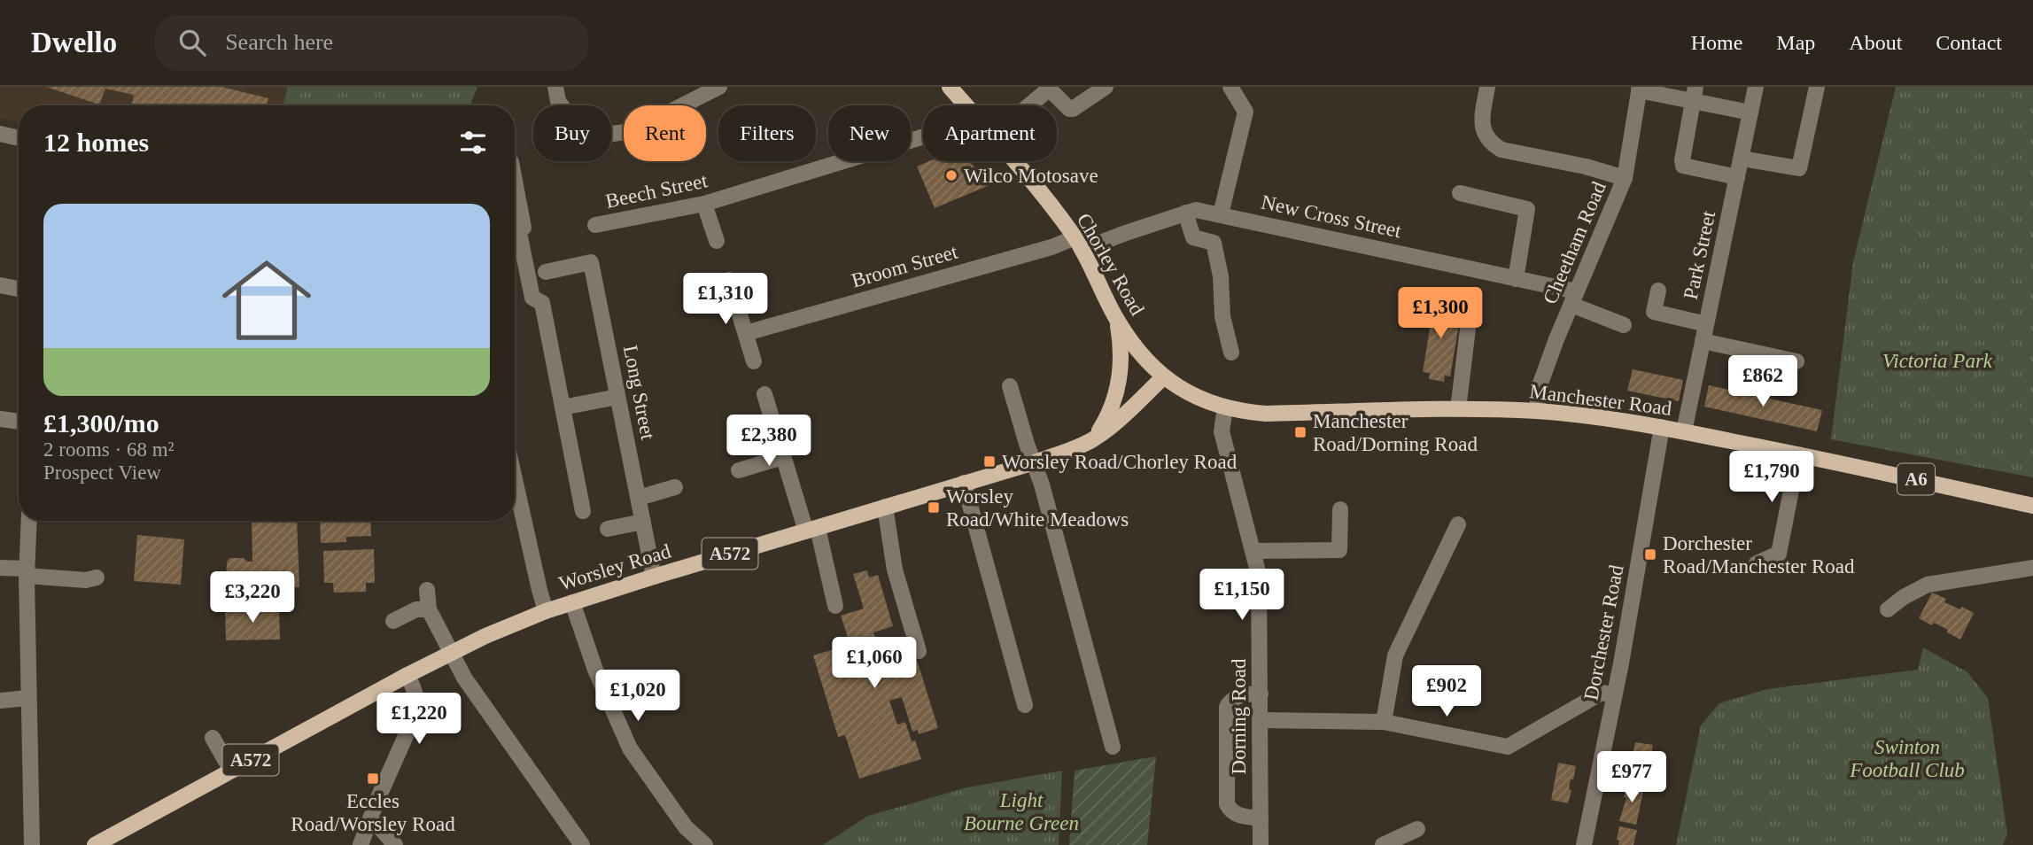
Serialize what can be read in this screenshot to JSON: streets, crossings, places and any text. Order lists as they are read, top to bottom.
{
  "streets": {
    "main road": [
      "Chorley Road",
      "Manchester Road",
      "A6",
      "A572",
      "Worsley Road"
    ],
    "street": [
      "Beech Street",
      "New Cross Street",
      "Cheetham Road",
      "Park Street",
      "Broom Street",
      "Long Street",
      "Dorchester Road",
      "Dorning Road"
    ]
  },
  "crossings": [
    ["New Cross Street", "Cheetham Road"],
    ["New Cross Street", "Chorley Road"],
    ["New Cross Street", "Broom Street"],
    ["Cheetham Road", "Manchester Road"],
    ["Park Street", "Manchester Road"],
    ["Chorley Road", "Broom Street"],
    ["Chorley Road", "Manchester Road"],
    ["Chorley Road", "Worsley Road"],
    ["Long Street", "Worsley Road"],
    ["Manchester Road", "Worsley Road"],
    ["Manchester Road", "Dorchester Road"],
    ["Manchester Road", "Dorning Road"]
  ],
  "parks": ["Victoria Park", "Swinton Football Club", "Light Bourne Green"],
  "places": {
    "other": ["Wilco Motosave"],
    "transit": [
      "Manchester Road/Dorning Road",
      "Worsley Road/Chorley Road",
      "Worsley Road/White Meadows",
      "Dorchester Road/Manchester Road",
      "Eccles Road/Worsley Road"
    ]
  },
  "page": {
    "header": "Dwello",
    "search": "Search here",
    "nav": [
      "Home",
      "Map",
      "About",
      "Contact"
    ],
    "chip": [
      "Buy",
      "Rent",
      "Filters",
      "New",
      "Apartment"
    ],
    "heading": "12 homes",
    "list": [
      {
        "name": "£1,300/mo",
        "note": "2 rooms · 68 m² · Prospect View"
      }
    ],
    "price": [
      "£1,310",
      "£1,300",
      "£862",
      "£2,380",
      "£1,790",
      "£1,150",
      "£3,220",
      "£1,060",
      "£902",
      "£1,020",
      "£1,220",
      "£977"
    ]
  }
}
